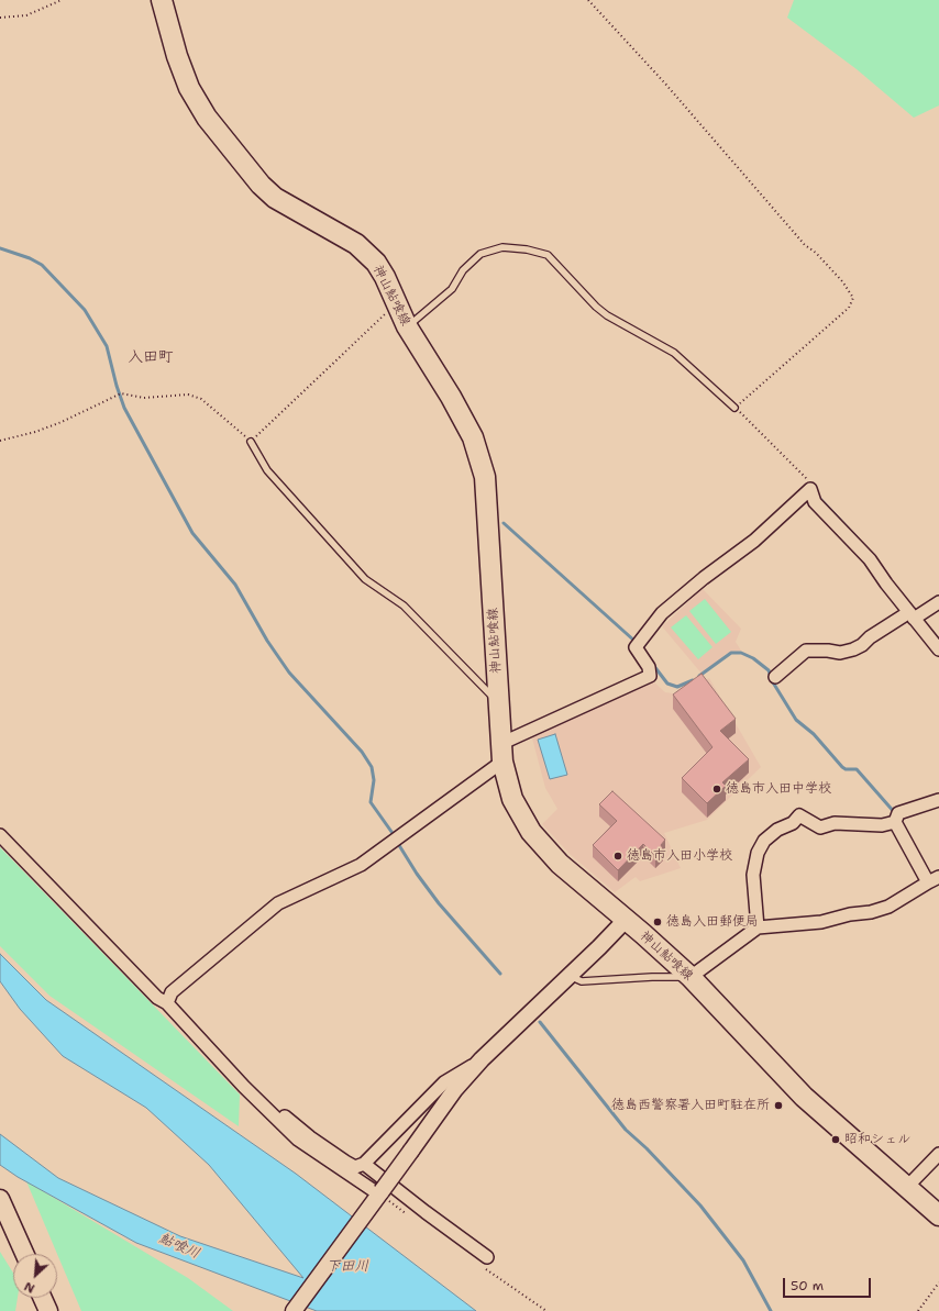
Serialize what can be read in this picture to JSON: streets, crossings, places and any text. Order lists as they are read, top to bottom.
{
  "streets": {
    "main road": ["神山鮎喰線"]
  },
  "districts": ["入田町"],
  "water": ["鮎喰川", "下田川"],
  "places": [
    "徳島市入田中学校",
    "徳島市入田小学校",
    "徳島入田郵便局",
    "徳島西警察署入田町駐在所",
    "昭和シェル"
  ],
  "scale_bar": "50 m",
  "north": "bottom left"
}
